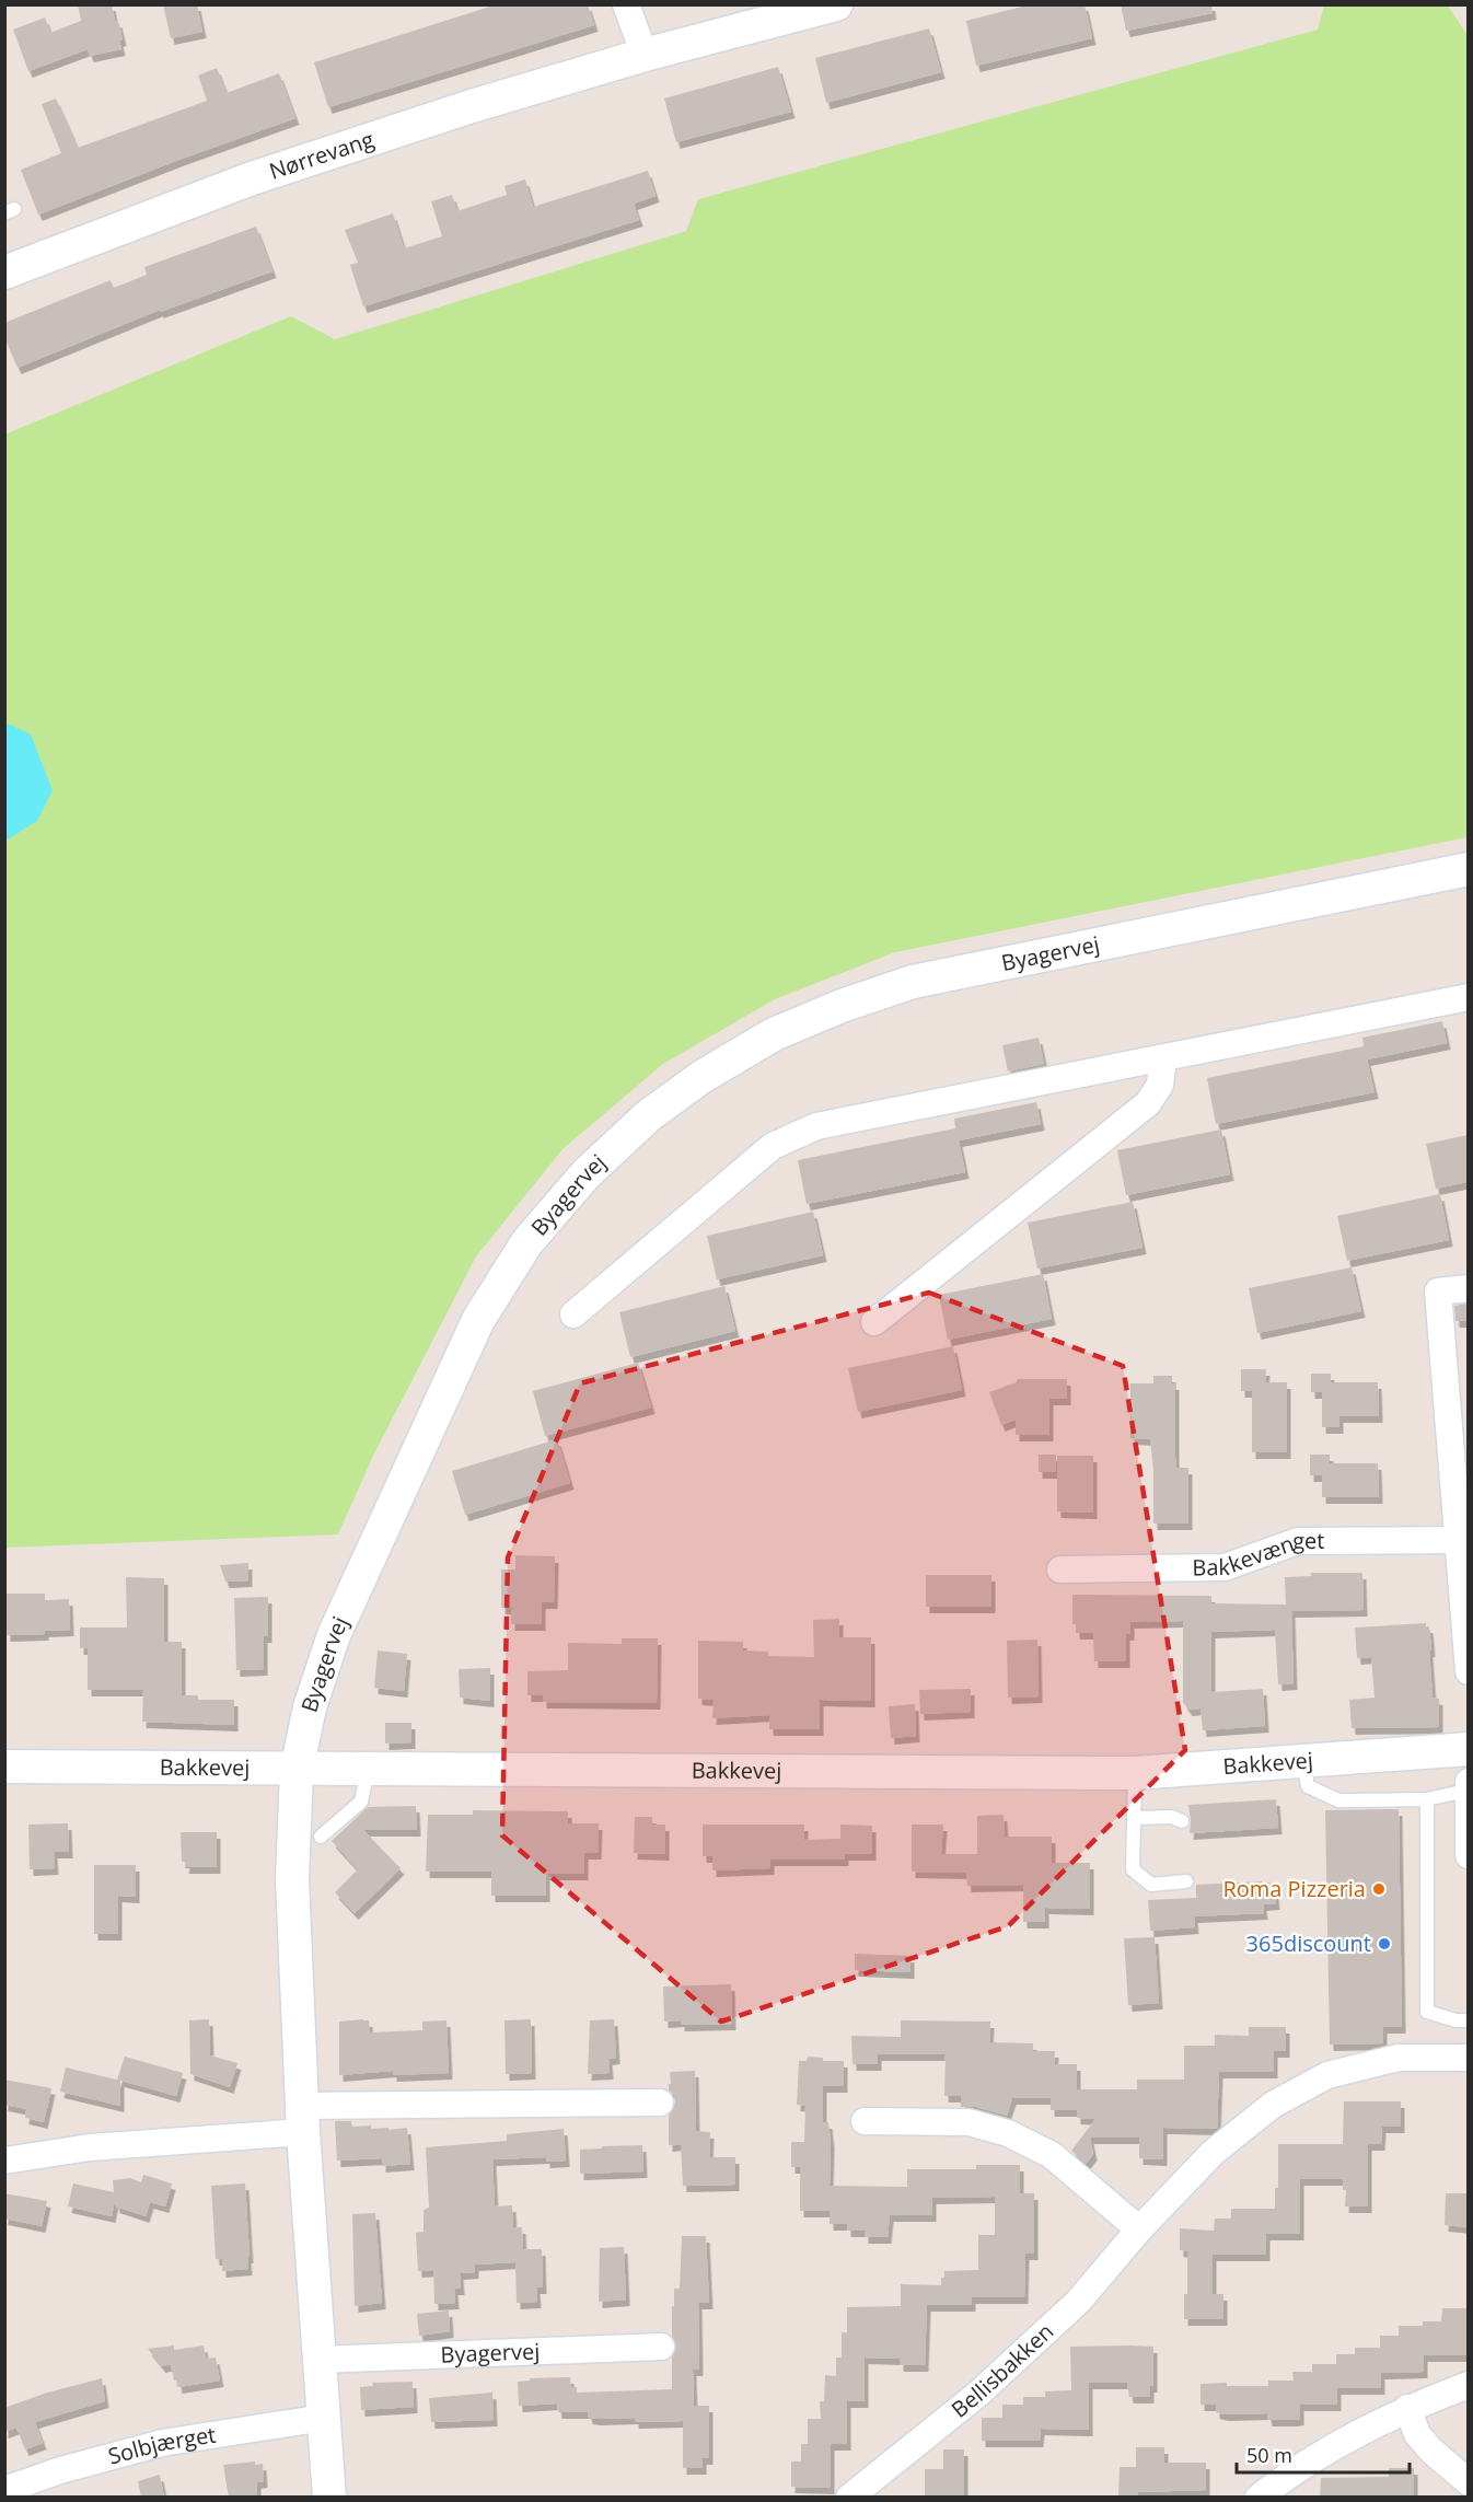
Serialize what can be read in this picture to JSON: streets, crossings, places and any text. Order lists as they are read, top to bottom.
{
  "streets": {
    "street": [
      "Nørrevang",
      "Byagervej",
      "Bakkevænget",
      "Bakkevej",
      "Bellisbakken",
      "Solbjærget"
    ]
  },
  "crossings": [
    ["Byagervej", "Bakkevej"],
    ["Byagervej", "Solbjærget"]
  ],
  "places": ["Roma Pizzeria", "365discount"],
  "scale_bar": "50 m"
}
